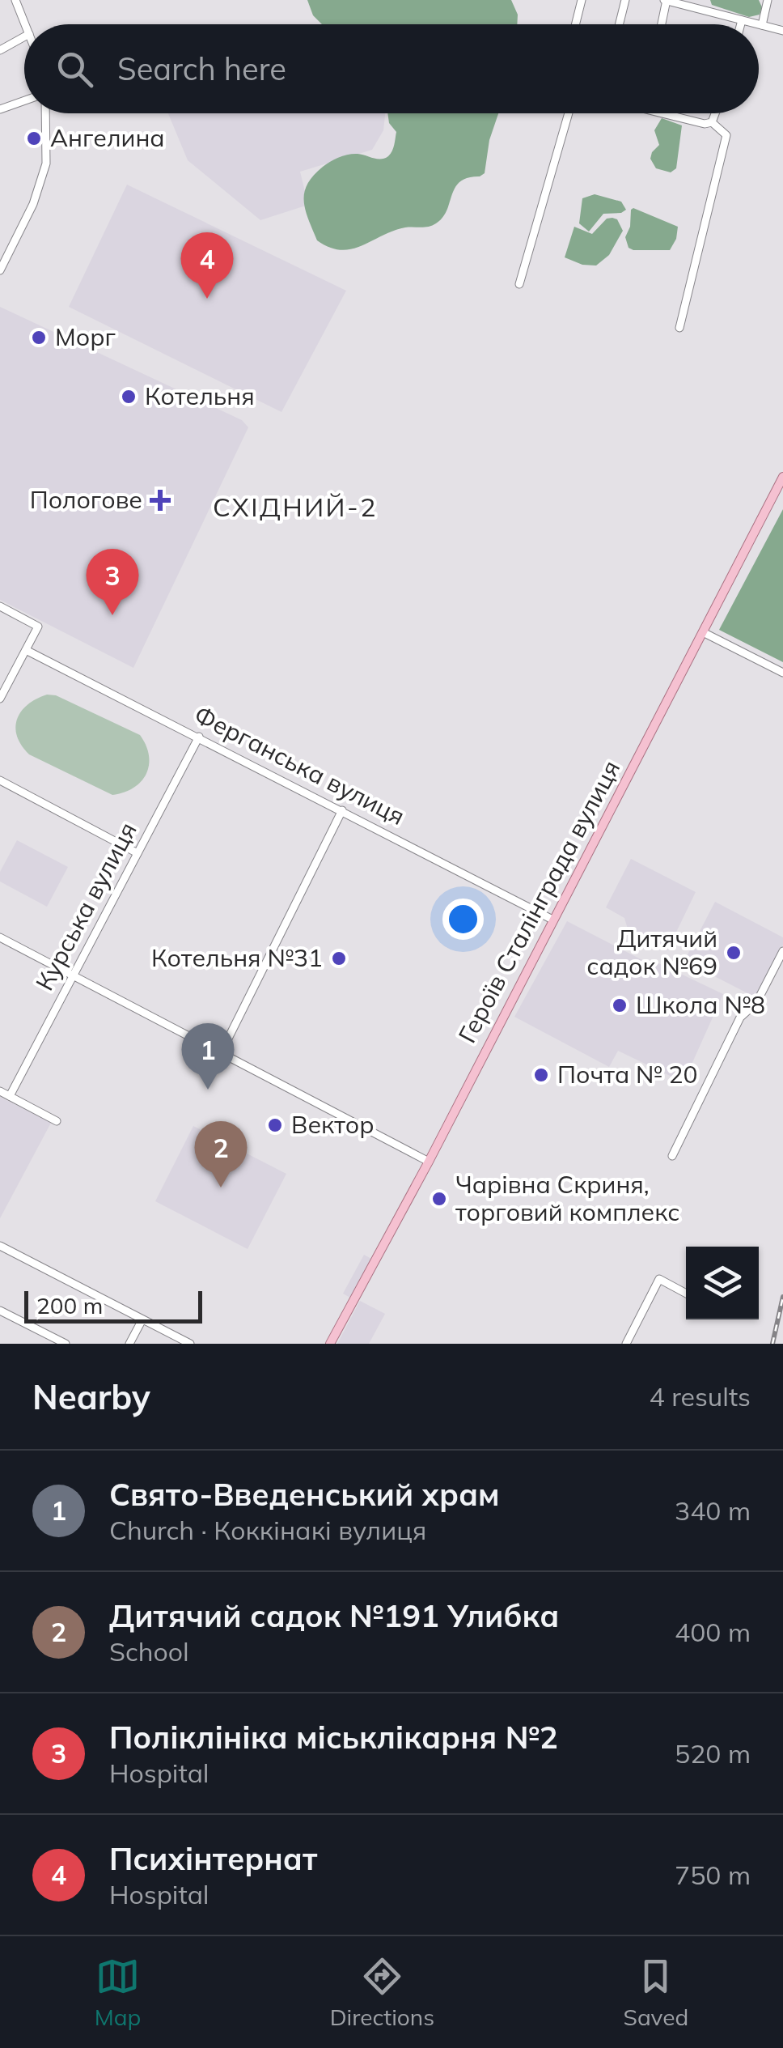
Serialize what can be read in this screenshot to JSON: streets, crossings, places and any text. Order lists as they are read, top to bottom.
{
  "streets": {
    "main road": ["Героїв Сталінграда вулиця"],
    "street": ["Ферганська вулиця", "Курська вулиця"]
  },
  "crossings": [
    ["Ферганська вулиця", "Героїв Сталінграда вулиця"],
    ["Ферганська вулиця", "Курська вулиця"]
  ],
  "districts": ["СХІДНИЙ-2"],
  "places": {
    "other": [
      "Ангелина",
      "Морг",
      "Котельня",
      "Дитячий садок №69",
      "Котельня №31",
      "Школа №8",
      "Почта № 20",
      "Вектор",
      "Чарівна Скриня, торговий комплекс"
    ],
    "health": ["Пологове"]
  },
  "scale_bar": "200 m",
  "page": {
    "search": "Search here",
    "pins": [
      "4",
      "3",
      "1",
      "2"
    ],
    "scale": "200 m",
    "heading": ["Nearby", "4 results"],
    "list": [
      {
        "mark": "1",
        "name": "Свято-Введенський храм",
        "note": "Church · Коккінакі вулиця",
        "value": "340 m"
      },
      {
        "mark": "2",
        "name": "Дитячий садок №191 Улибка",
        "note": "School",
        "value": "400 m"
      },
      {
        "mark": "3",
        "name": "Поліклініка міськлікарня №2",
        "note": "Hospital",
        "value": "520 m"
      },
      {
        "mark": "4",
        "name": "Психінтернат",
        "note": "Hospital",
        "value": "750 m"
      }
    ],
    "nav": ["Map", "Directions", "Saved"]
  }
}
